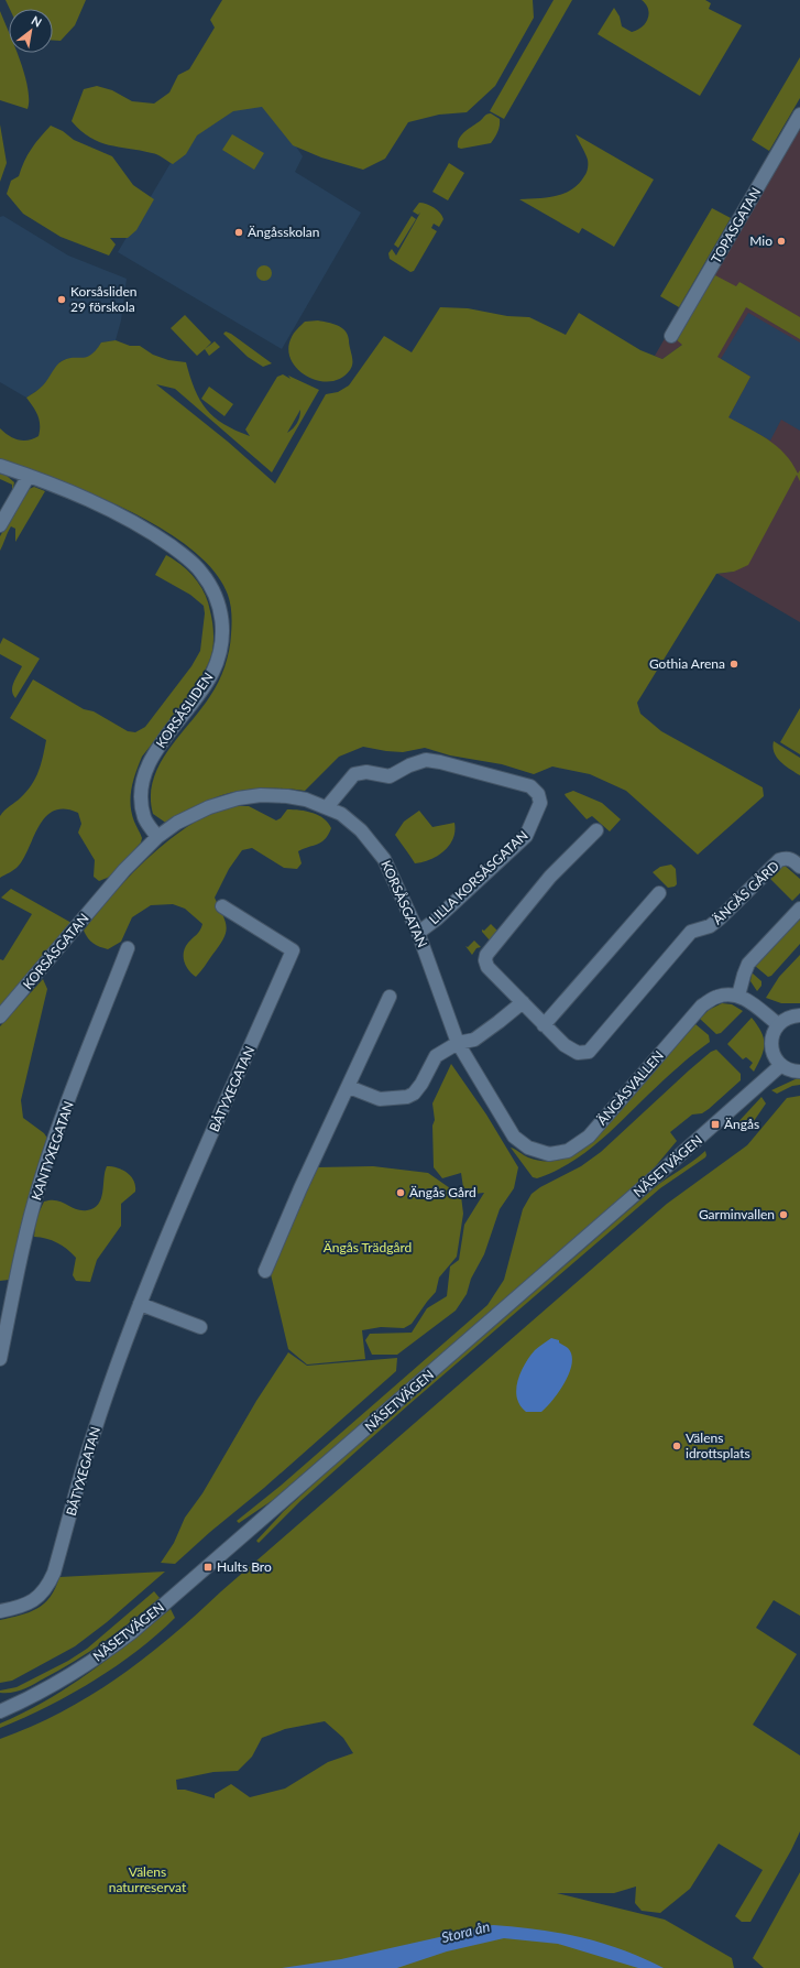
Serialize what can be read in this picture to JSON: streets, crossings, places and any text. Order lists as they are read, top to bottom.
{
  "streets": {
    "street": [
      "TOPASGATAN",
      "KORSÅSLIDEN",
      "LILLA KORSÅSGATAN",
      "ÄNGÅS GÅRD",
      "KORSÅSGATAN",
      "ÄNGÅSVALLEN",
      "BÅTYXEGATAN",
      "KANTYXEGATAN",
      "NÄSETVÄGEN"
    ]
  },
  "crossings": [
    ["KORSÅSLIDEN", "KORSÅSGATAN"],
    ["LILLA KORSÅSGATAN", "KORSÅSGATAN"],
    ["KORSÅSGATAN", "ÄNGÅSVALLEN"]
  ],
  "water": ["Stora ån"],
  "parks": ["Ängås Trädgård", "Välens naturreservat"],
  "places": {
    "other": [
      "Ängåsskolan",
      "Mio",
      "Korsåsliden 29 förskola",
      "Gothia Arena",
      "Ängås Gård",
      "Garminvallen",
      "Välens idrottsplats"
    ],
    "transit": ["Ängås", "Hults Bro"]
  },
  "north": "top right"
}
